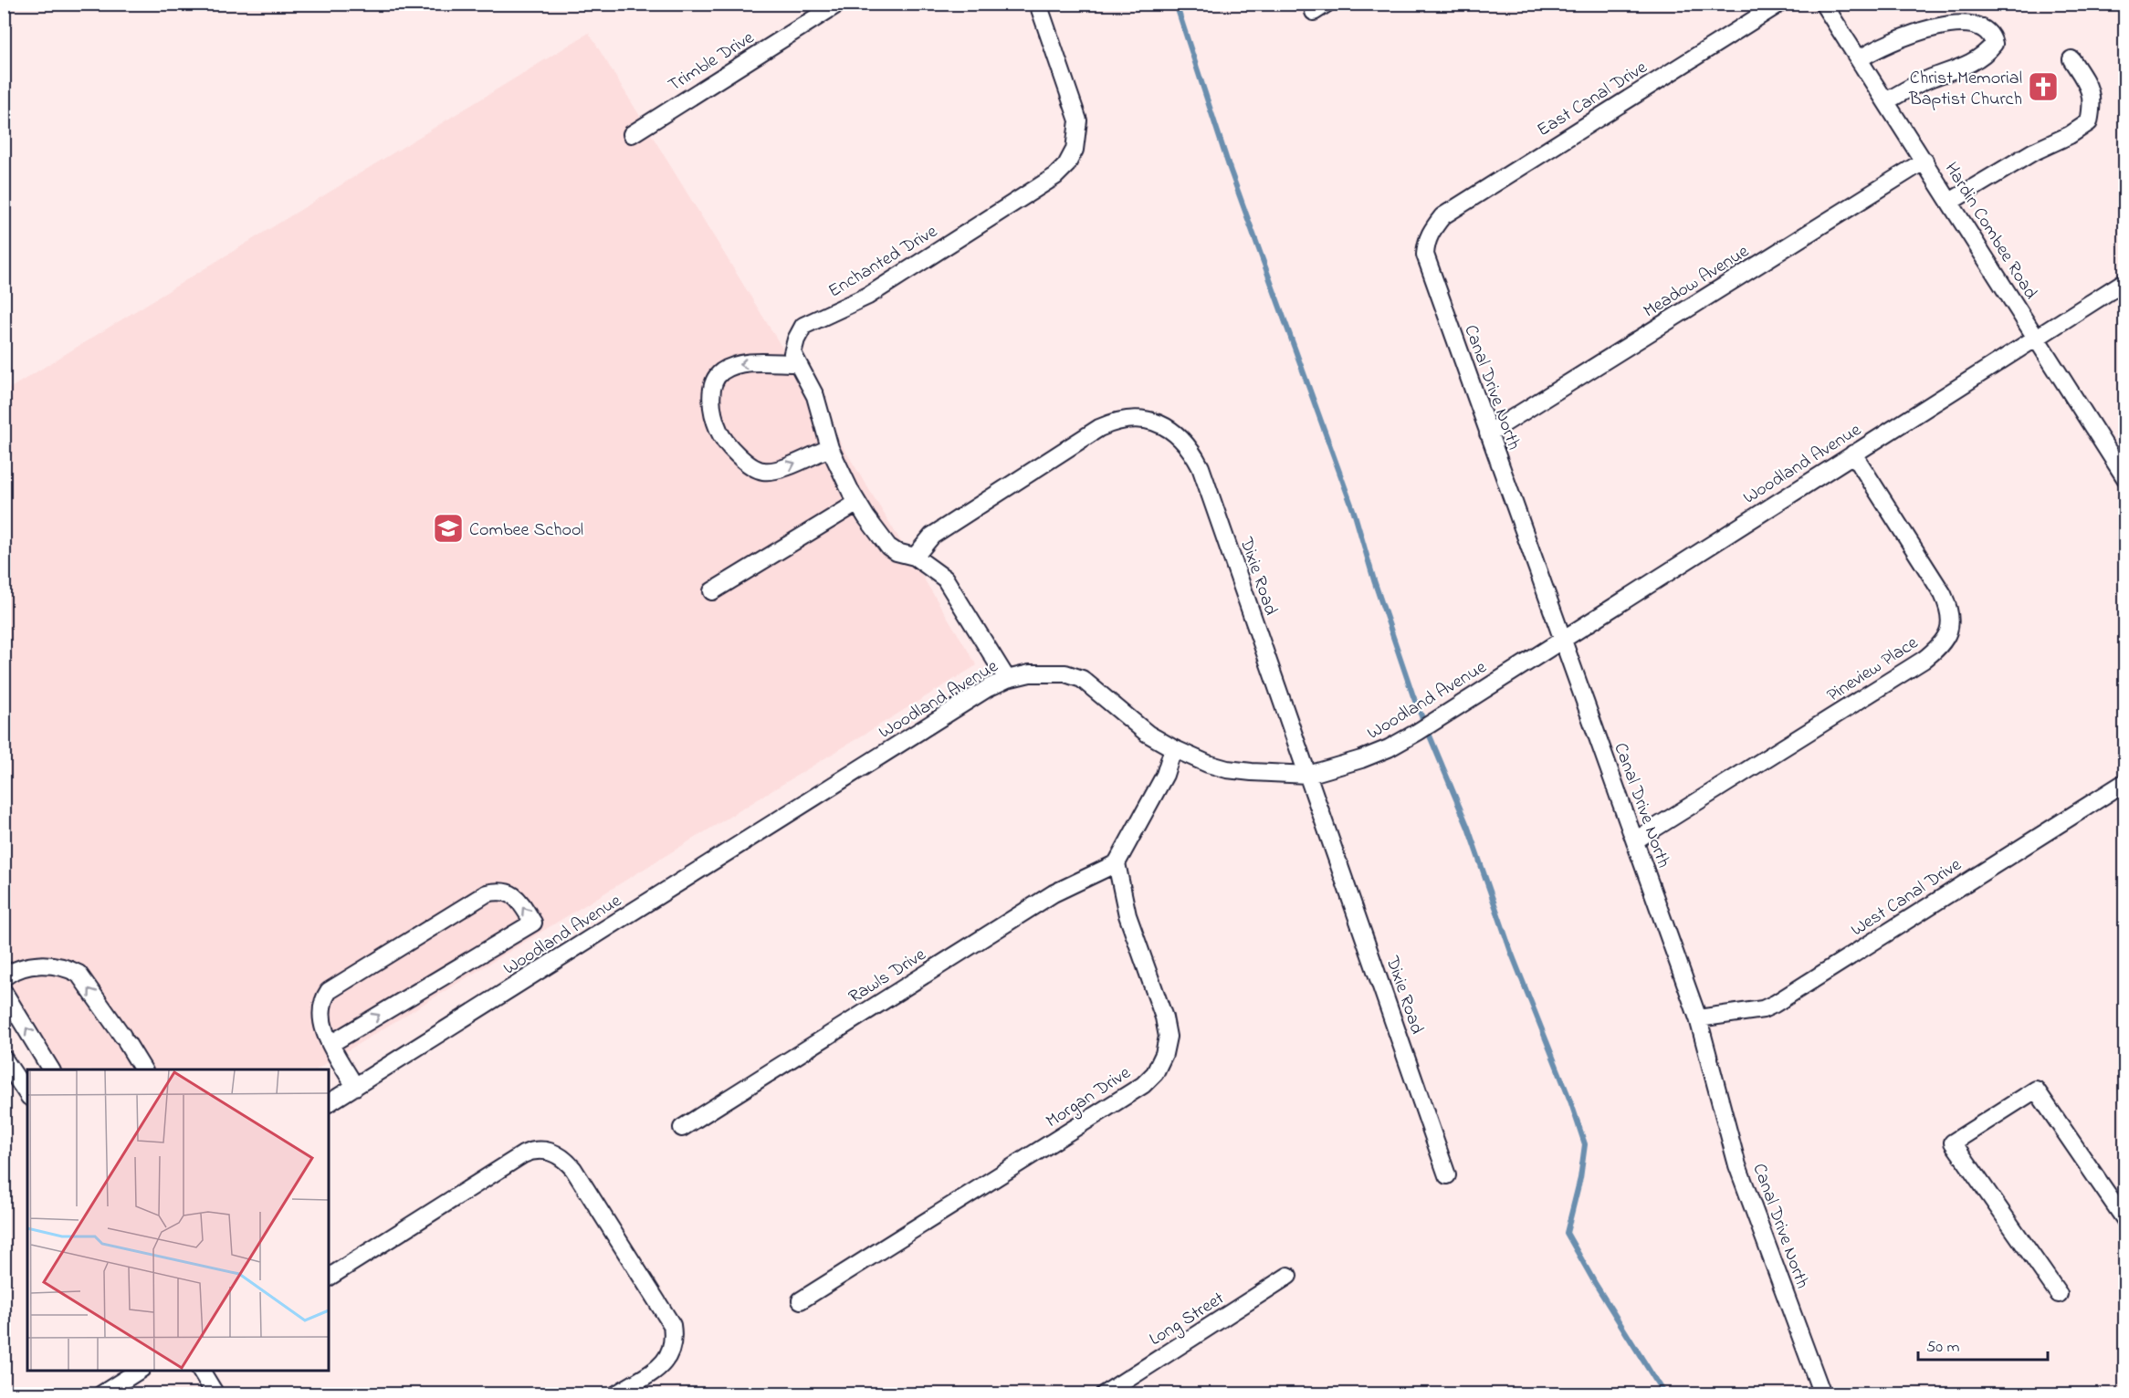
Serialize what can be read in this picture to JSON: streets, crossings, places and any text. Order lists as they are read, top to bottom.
{
  "streets": {
    "street": [
      "Trimble Drive",
      "East Canal Drive",
      "Hardin Combee Road",
      "Enchanted Drive",
      "Meadow Avenue",
      "Canal Drive North",
      "Woodland Avenue",
      "Dixie Road",
      "Pineview Place",
      "West Canal Drive",
      "Rawls Drive",
      "Morgan Drive",
      "Long Street"
    ]
  },
  "crossings": [
    ["East Canal Drive", "Canal Drive North"],
    ["Hardin Combee Road", "Meadow Avenue"],
    ["Hardin Combee Road", "Woodland Avenue"],
    ["Meadow Avenue", "Canal Drive North"],
    ["Canal Drive North", "Woodland Avenue"],
    ["Canal Drive North", "Pineview Place"],
    ["Canal Drive North", "West Canal Drive"],
    ["Woodland Avenue", "Dixie Road"],
    ["Woodland Avenue", "Pineview Place"],
    ["Rawls Drive", "Morgan Drive"]
  ],
  "places": {
    "church": ["Christ Memorial Baptist Church"],
    "school or university": ["Combee School"]
  },
  "scale_bar": "50 m"
}
